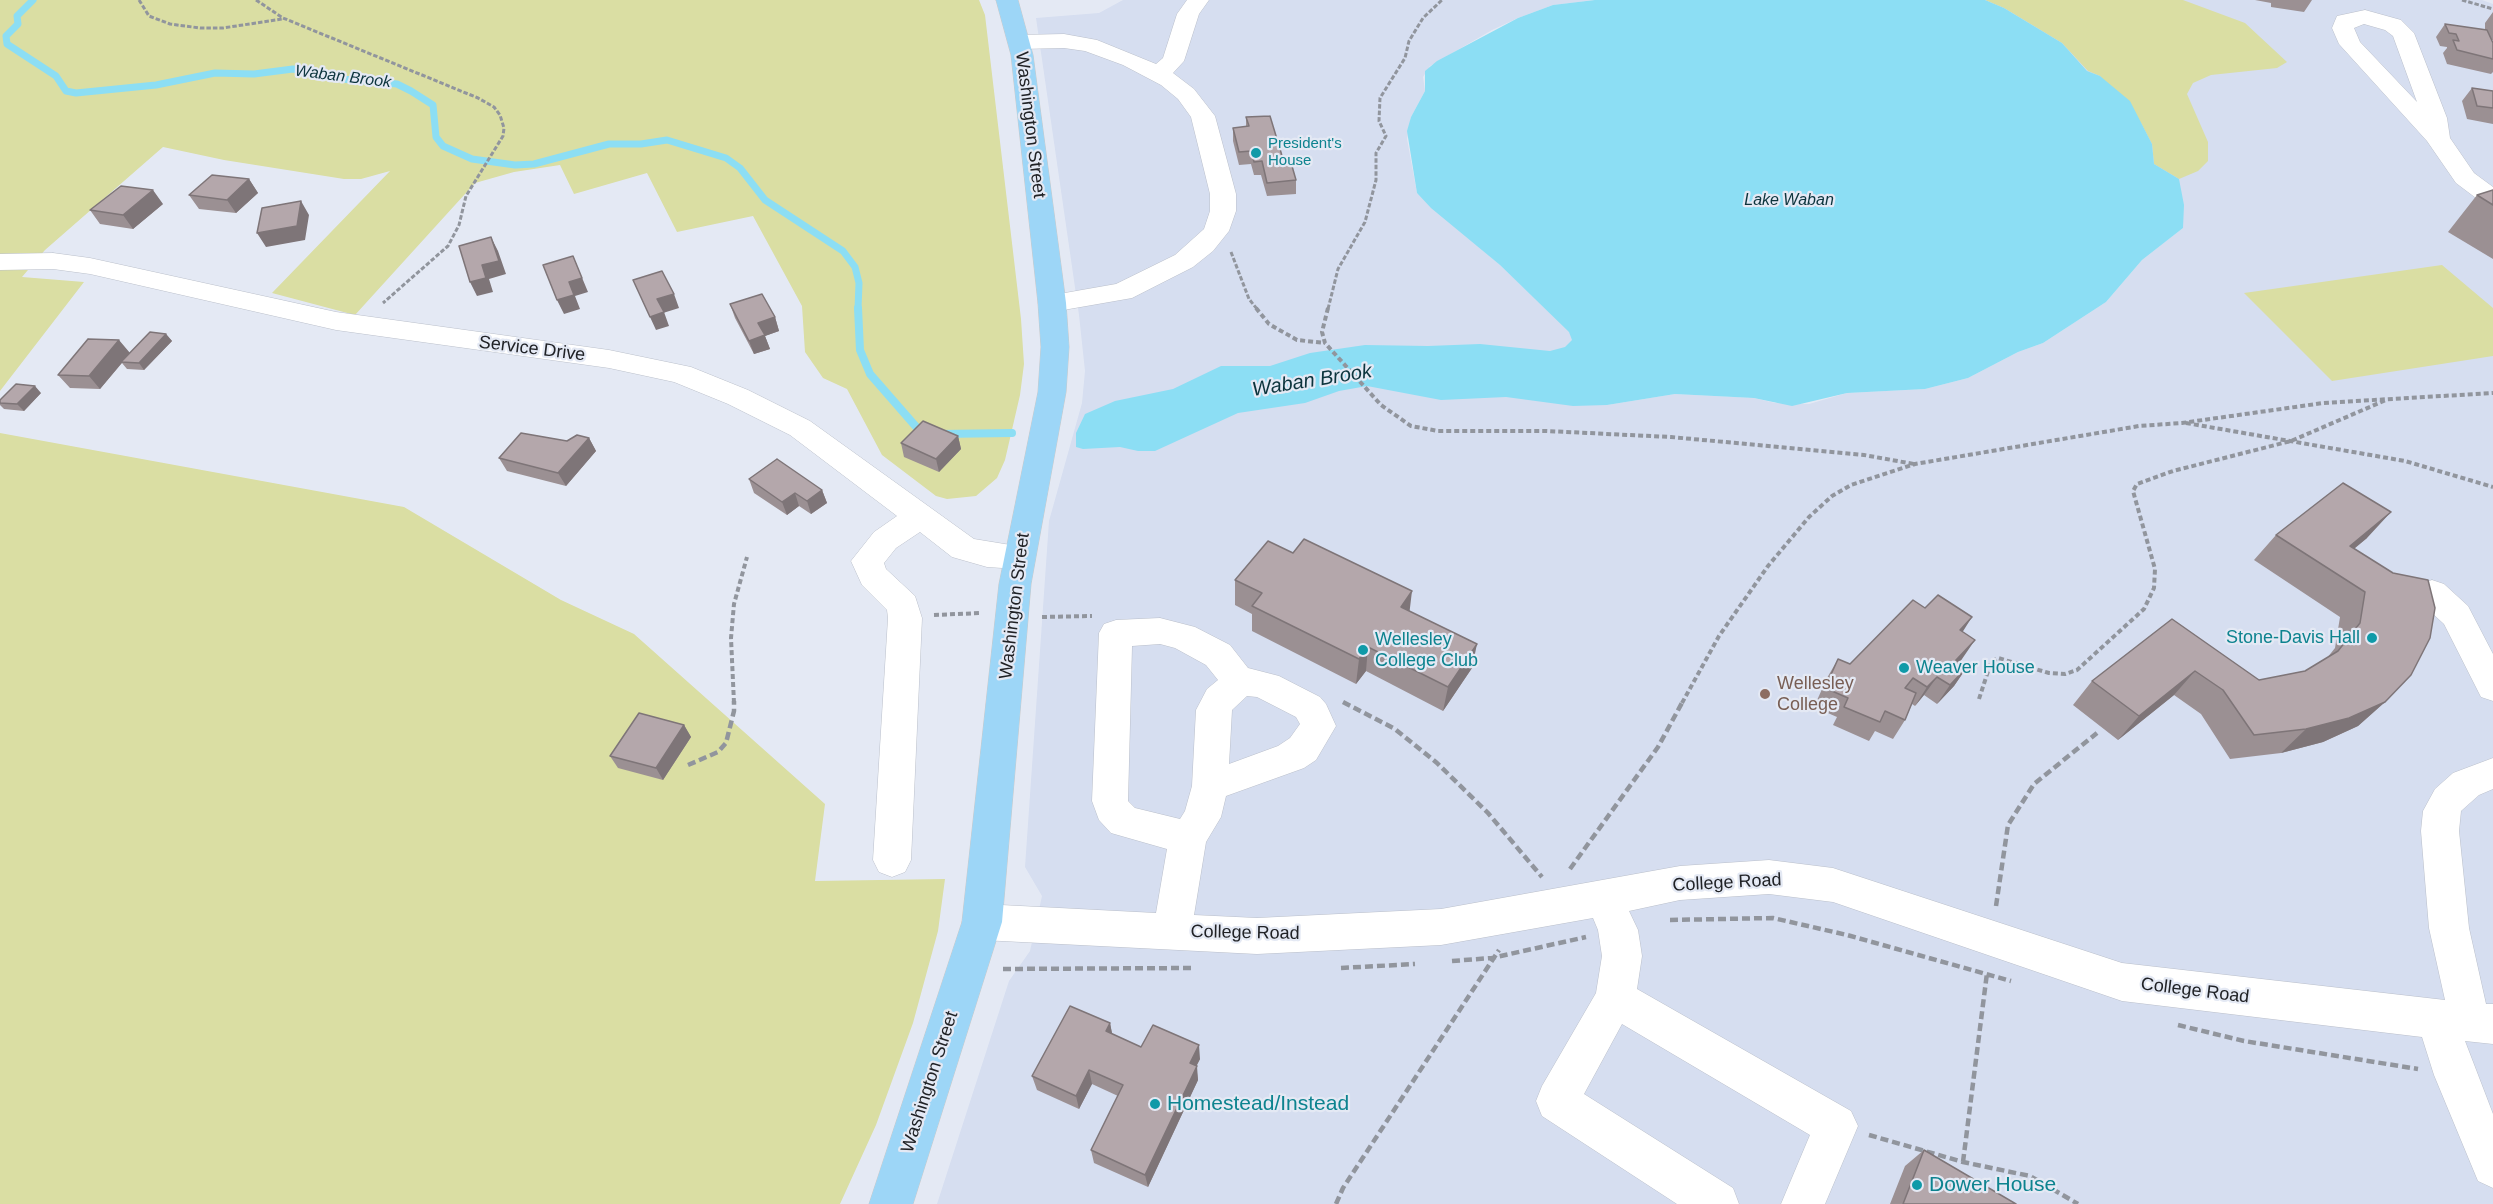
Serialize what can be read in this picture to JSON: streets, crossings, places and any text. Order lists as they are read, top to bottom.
{
  "streets": {
    "main road": ["Washington Street"],
    "street": ["Service Drive", "College Road"]
  },
  "crossings": [
    ["Washington Street", "Service Drive"],
    ["Washington Street", "College Road"]
  ],
  "water": ["Waban Brook", "Lake Waban"],
  "places": [
    "President's House",
    "Stone-Davis Hall",
    "Wellesley College Club",
    "Weaver House",
    "Wellesley College",
    "Homestead/Instead",
    "Dower House"
  ]
}
